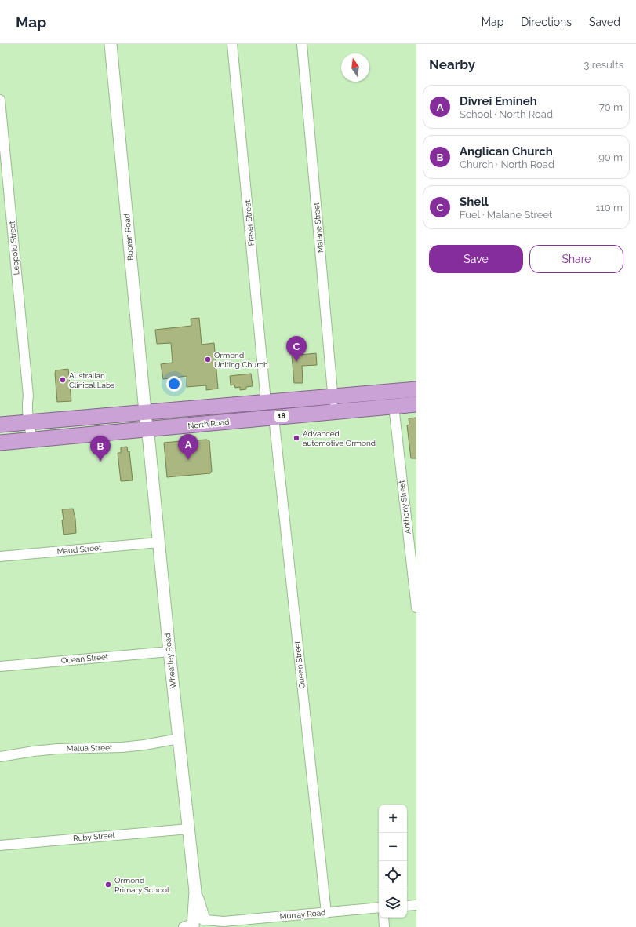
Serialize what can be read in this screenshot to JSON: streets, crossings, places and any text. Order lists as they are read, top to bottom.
{
  "streets": {
    "highway": ["18", "North Road"],
    "street": [
      "Fraser Street",
      "Malane Street",
      "Booran Road",
      "Leopold Street",
      "Anthony Street",
      "Maud Street",
      "Ocean Street",
      "Wheatley Road",
      "Queen Street",
      "Malua Street",
      "Ruby Street",
      "Murray Road"
    ]
  },
  "crossings": [
    ["Fraser Street", "18"],
    ["Malane Street", "18"],
    ["Malane Street", "North Road"],
    ["Booran Road", "18"],
    ["Booran Road", "North Road"],
    ["Booran Road", "Wheatley Road"],
    ["Leopold Street", "18"],
    ["Leopold Street", "North Road"],
    ["North Road", "Anthony Street"],
    ["North Road", "Wheatley Road"],
    ["North Road", "Queen Street"],
    ["Maud Street", "Wheatley Road"],
    ["Ocean Street", "Wheatley Road"],
    ["Wheatley Road", "Malua Street"],
    ["Wheatley Road", "Ruby Street"],
    ["Wheatley Road", "Murray Road"],
    ["Queen Street", "Murray Road"]
  ],
  "places": [
    "Ormond Uniting Church",
    "Australian Clinical Labs",
    "Advanced automotive Ormond",
    "Ormond Primary School"
  ],
  "north": "top",
  "page": {
    "header": "Map",
    "nav": ["Map", "Directions", "Saved"],
    "heading": ["Nearby", "3 results"],
    "list": [
      {
        "mark": "A",
        "name": "Divrei Emineh",
        "note": "School · North Road",
        "value": "70 m"
      },
      {
        "mark": "B",
        "name": "Anglican Church",
        "note": "Church · North Road",
        "value": "90 m"
      },
      {
        "mark": "C",
        "name": "Shell",
        "note": "Fuel · Malane Street",
        "value": "110 m"
      }
    ],
    "buttons": ["Save", "Share"],
    "pins": ["C", "A", "B"],
    "map_buttons": ["+", "−"]
  }
}
